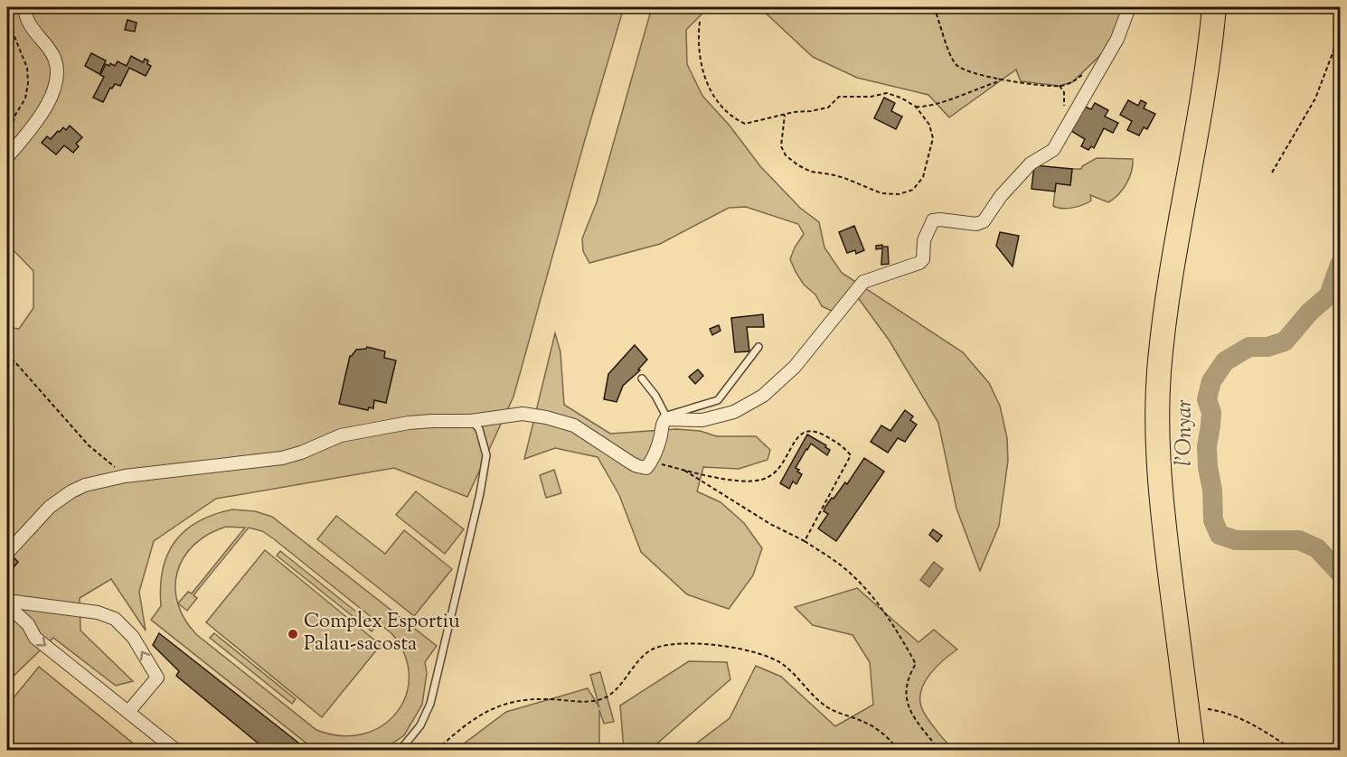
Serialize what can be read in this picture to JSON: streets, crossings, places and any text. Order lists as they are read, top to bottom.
{
  "water": ["l'Onyar"],
  "places": ["Complex Esportiu Palau-sacosta"]
}
